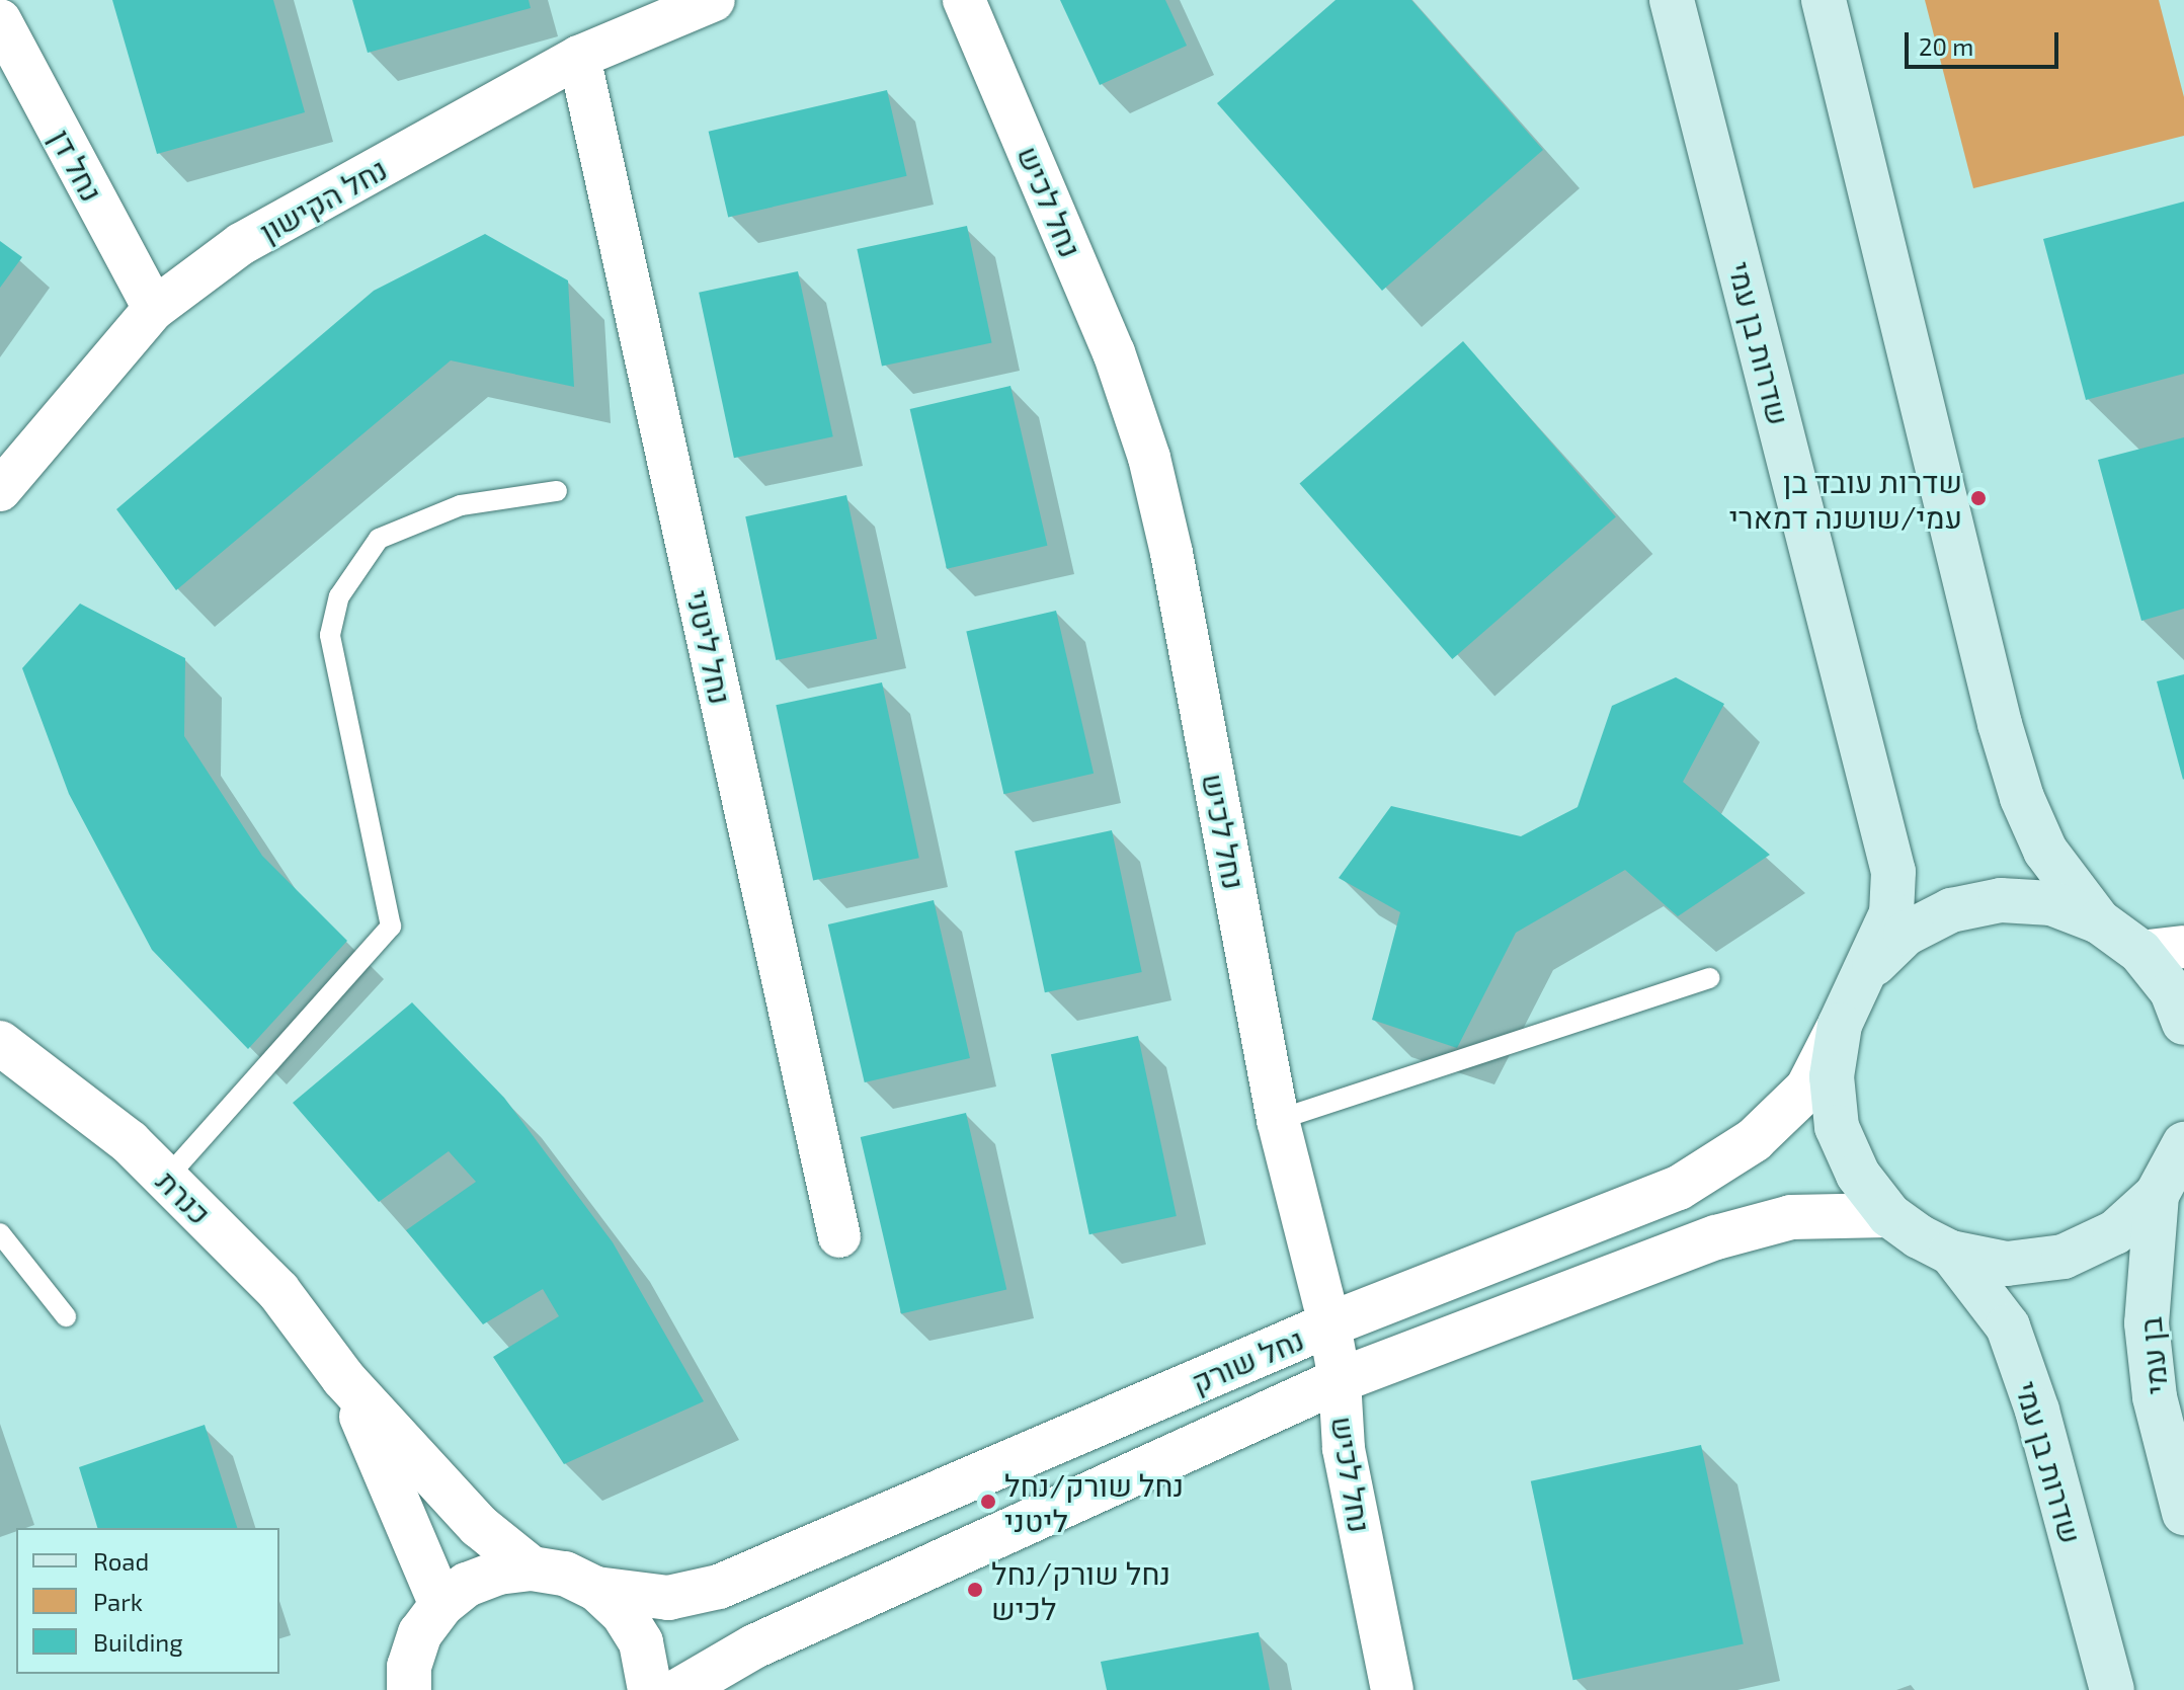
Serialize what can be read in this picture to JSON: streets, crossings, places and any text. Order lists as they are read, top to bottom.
{
  "streets": {
    "main road": ["שדרות בן עמי", "בן עמי"],
    "street": [
      "נחל דן",
      "נחל הקישון",
      "נחל לכיש",
      "נחל ליטני",
      "כנרת",
      "נחל שורק"
    ]
  },
  "crossings": [
    ["נחל דן", "נחל הקישון"],
    ["נחל הקישון", "נחל ליטני"],
    ["נחל לכיש", "נחל שורק"],
    ["שדרות בן עמי", "בן עמי"],
    ["שדרות בן עמי", "נחל שורק"],
    ["כנרת", "נחל שורק"]
  ],
  "places": ["שדרות עובד בן עמי/שושנה דמארי", "נחל שורק/נחל ליטני", "נחל שורק/נחל לכיש"],
  "legend": ["Road", "Park", "Building"],
  "scale_bar": "20 m"
}
